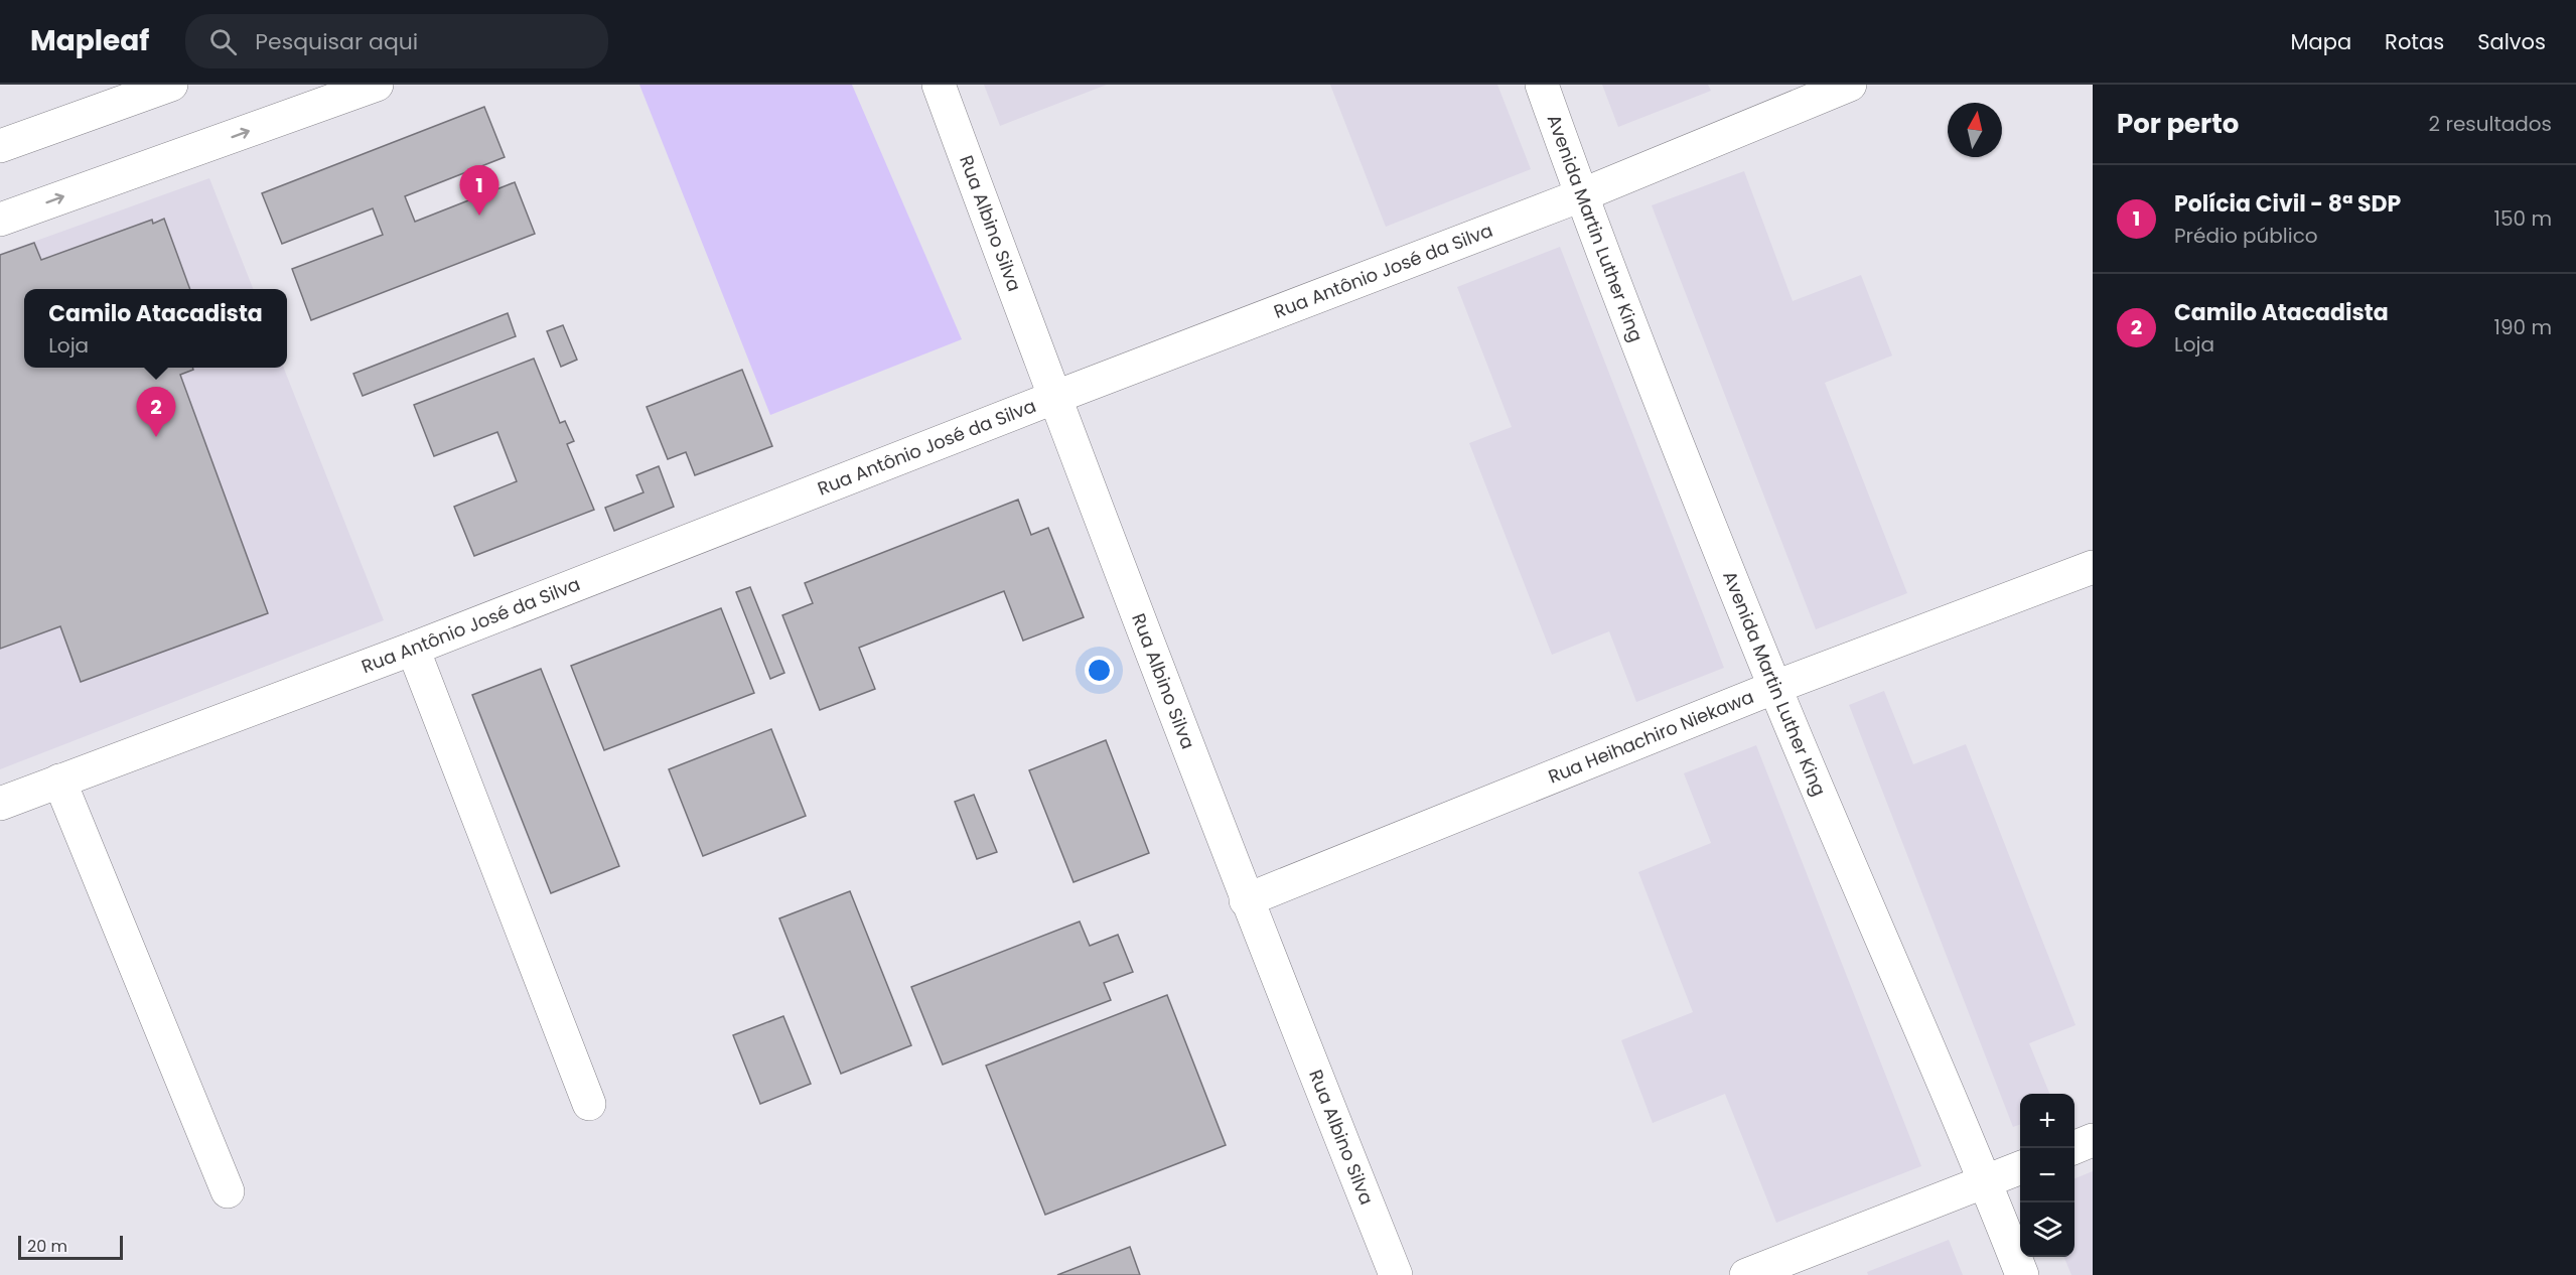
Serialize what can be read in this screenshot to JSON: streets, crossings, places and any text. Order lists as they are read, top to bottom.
{
  "streets": {
    "street": [
      "Rua Albino Silva",
      "Avenida Martin Luther King",
      "Rua Antônio José da Silva",
      "Rua Heihachiro Niekawa"
    ]
  },
  "crossings": [
    ["Rua Albino Silva", "Rua Antônio José da Silva"],
    ["Rua Albino Silva", "Rua Heihachiro Niekawa"],
    ["Avenida Martin Luther King", "Rua Antônio José da Silva"],
    ["Avenida Martin Luther King", "Rua Heihachiro Niekawa"]
  ],
  "scale_bar": "20 m",
  "north": "top",
  "page": {
    "header": "Mapleaf",
    "search": "Pesquisar aqui",
    "nav": ["Mapa", "Rotas", "Salvos"],
    "heading": ["Por perto", "2 resultados"],
    "list": [
      {
        "mark": "1",
        "name": "Polícia Civil - 8ª SDP",
        "note": "Prédio público",
        "value": "150 m"
      },
      {
        "mark": "2",
        "name": "Camilo Atacadista",
        "note": "Loja",
        "value": "190 m"
      }
    ],
    "pins": ["1", "2"],
    "popup": ["Camilo Atacadista", "Loja"],
    "map_buttons": ["+", "−"],
    "scale": "20 m"
  }
}
